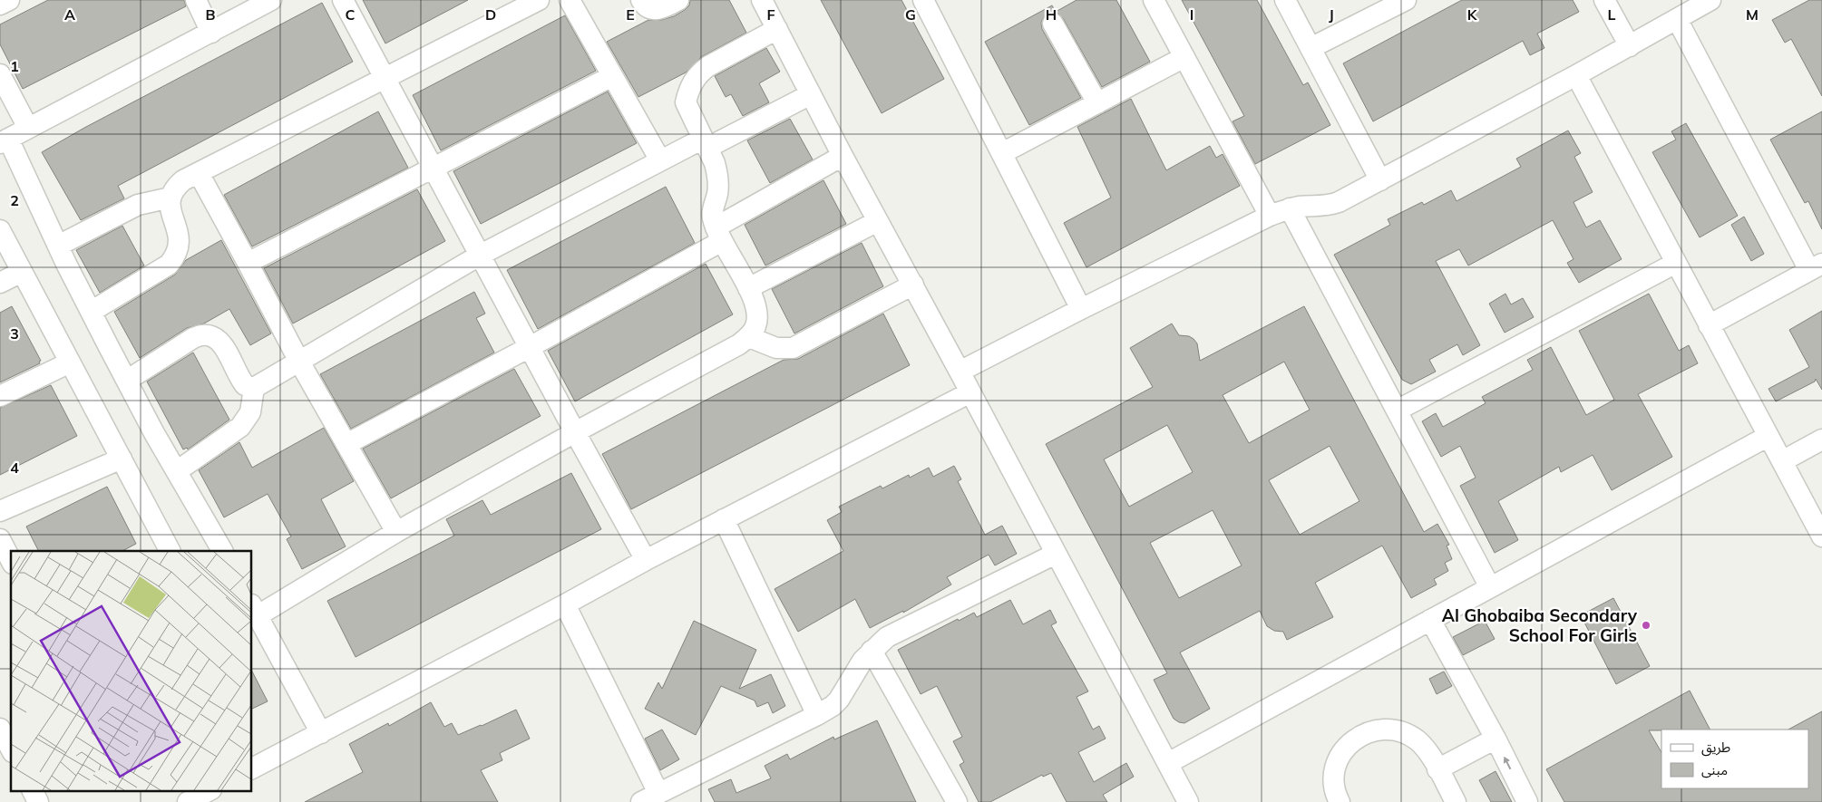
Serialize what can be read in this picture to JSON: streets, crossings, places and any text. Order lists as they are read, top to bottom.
{
  "places": ["Al Ghobaiba Secondary School For Girls"],
  "legend": ["طريق", "مبنى"],
  "grid": {
    "columns": [
      "A",
      "B",
      "C",
      "D",
      "E",
      "F",
      "G",
      "H",
      "I",
      "J",
      "K",
      "L",
      "M"
    ],
    "rows": [
      "1",
      "2",
      "3",
      "4"
    ]
  }
}
